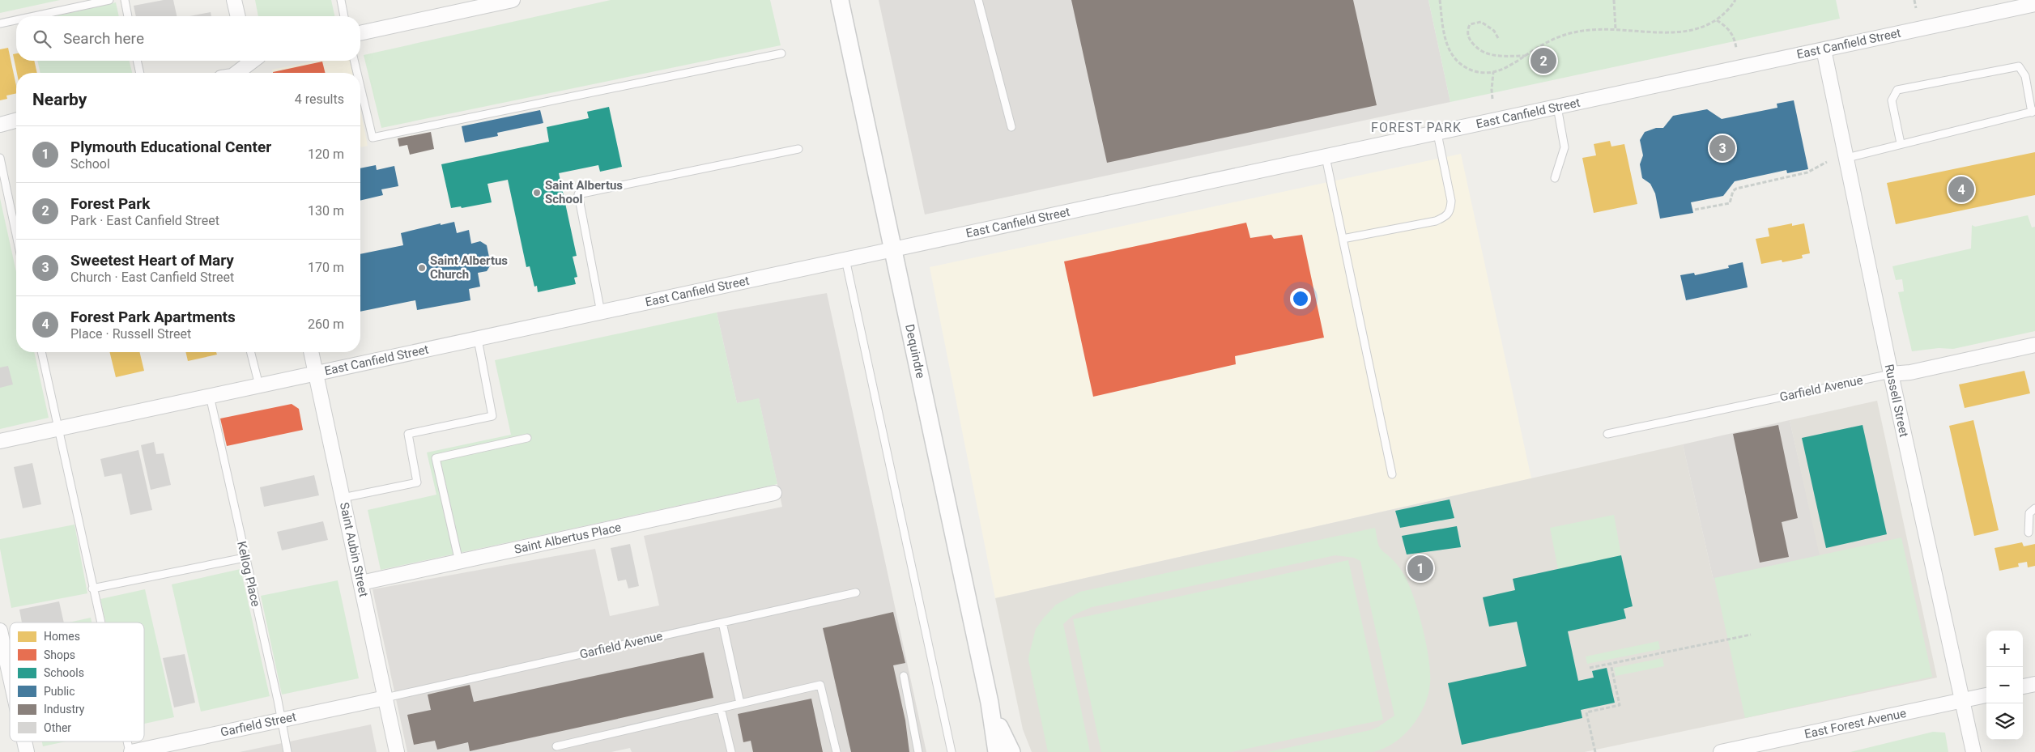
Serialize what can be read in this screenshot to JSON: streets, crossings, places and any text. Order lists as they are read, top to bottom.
{
  "streets": {
    "street": [
      "East Canfield Street",
      "Dequindre",
      "Garfield Avenue",
      "Russell Street",
      "Saint Albertus Place",
      "Saint Aubin Street",
      "East Forest Avenue",
      "Garfield Street"
    ],
    "lane": ["Kellog Place"]
  },
  "crossings": [
    ["East Canfield Street", "Dequindre"],
    ["East Canfield Street", "Russell Street"],
    ["East Canfield Street", "Saint Aubin Street"],
    ["East Canfield Street", "Kellog Place"],
    ["Garfield Avenue", "Russell Street"],
    ["Garfield Avenue", "Saint Aubin Street"],
    ["Garfield Avenue", "Garfield Street"],
    ["Russell Street", "East Forest Avenue"],
    ["Saint Albertus Place", "Saint Aubin Street"],
    ["Saint Aubin Street", "Garfield Street"],
    ["Kellog Place", "Garfield Street"]
  ],
  "districts": ["FOREST PARK"],
  "places": ["Saint Albertus School", "Saint Albertus Church"],
  "legend": [
    "Homes",
    "Shops",
    "Schools",
    "Public",
    "Industry",
    "Other"
  ],
  "page": {
    "search": "Search here",
    "pins": [
      "2",
      "3",
      "4",
      "1"
    ],
    "heading": ["Nearby", "4 results"],
    "list": [
      {
        "mark": "1",
        "name": "Plymouth Educational Center",
        "note": "School",
        "value": "120 m"
      },
      {
        "mark": "2",
        "name": "Forest Park",
        "note": "Park · East Canfield Street",
        "value": "130 m"
      },
      {
        "mark": "3",
        "name": "Sweetest Heart of Mary",
        "note": "Church · East Canfield Street",
        "value": "170 m"
      },
      {
        "mark": "4",
        "name": "Forest Park Apartments",
        "note": "Place · Russell Street",
        "value": "260 m"
      }
    ],
    "map_buttons": ["+", "−"]
  }
}
